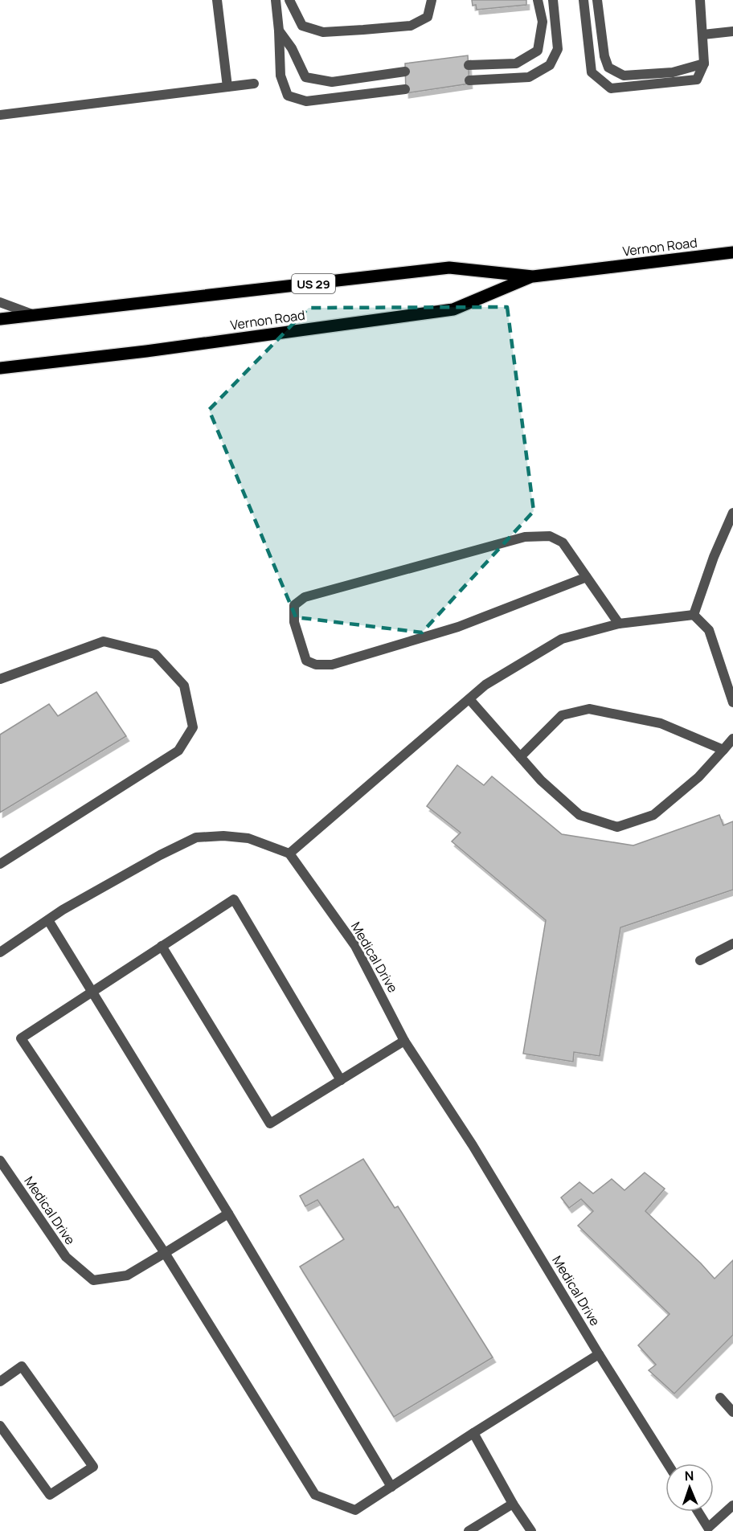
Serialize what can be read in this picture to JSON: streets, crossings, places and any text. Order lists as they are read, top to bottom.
{
  "streets": {
    "main road": ["Vernon Road", "US 29"],
    "street": ["Medical Drive"]
  },
  "north": "top"
}
